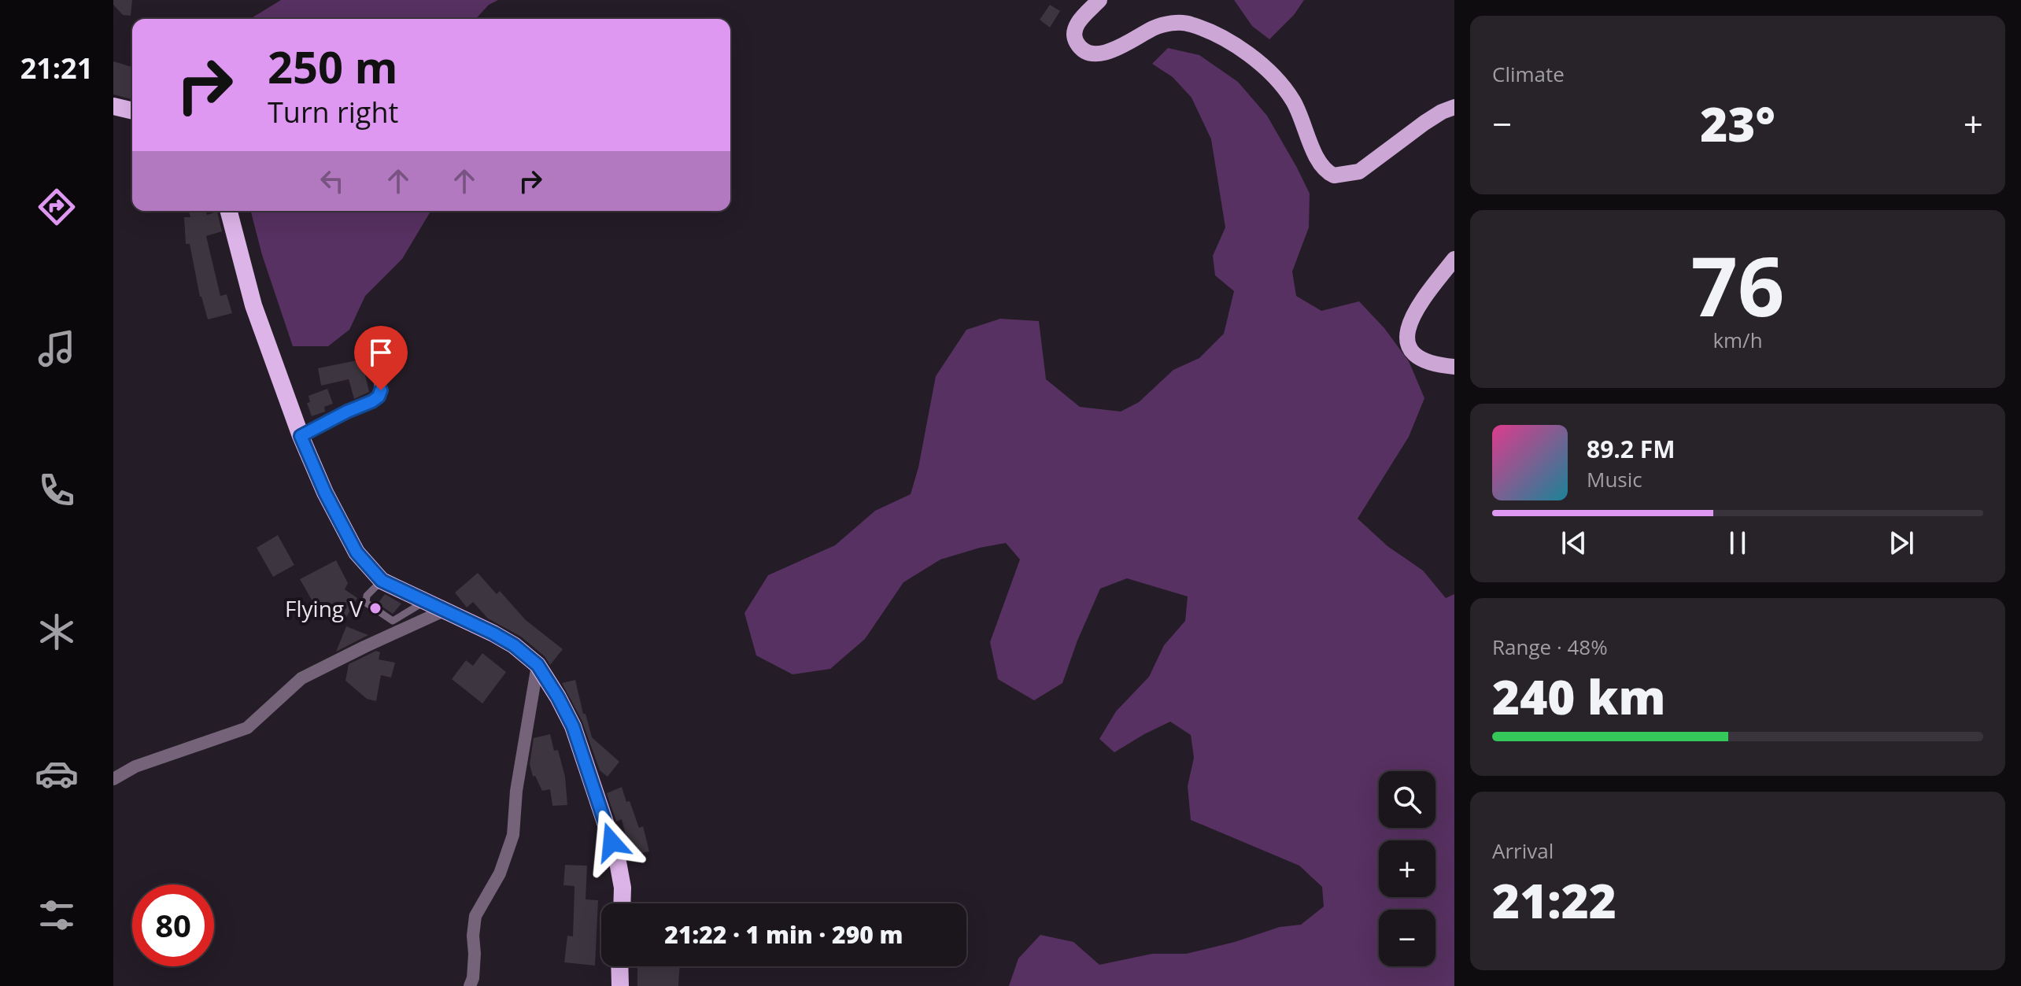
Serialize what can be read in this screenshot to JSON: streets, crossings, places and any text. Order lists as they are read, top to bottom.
{
  "places": ["Flying V"],
  "page": {
    "tabs": "21:21",
    "tile": [
      "Climate",
      ["76", "km/h"],
      ["Range · 48%", "240 km"],
      ["Arrival", "21:22"]
    ],
    "turn": ["250 m", "Turn right"],
    "heat": ["−", "23°", "+"],
    "song": ["89.2 FM", "Music"],
    "map_buttons": ["+", "−"],
    "limit": "80",
    "trip": "21:22 · 1 min · 290 m"
  }
}
